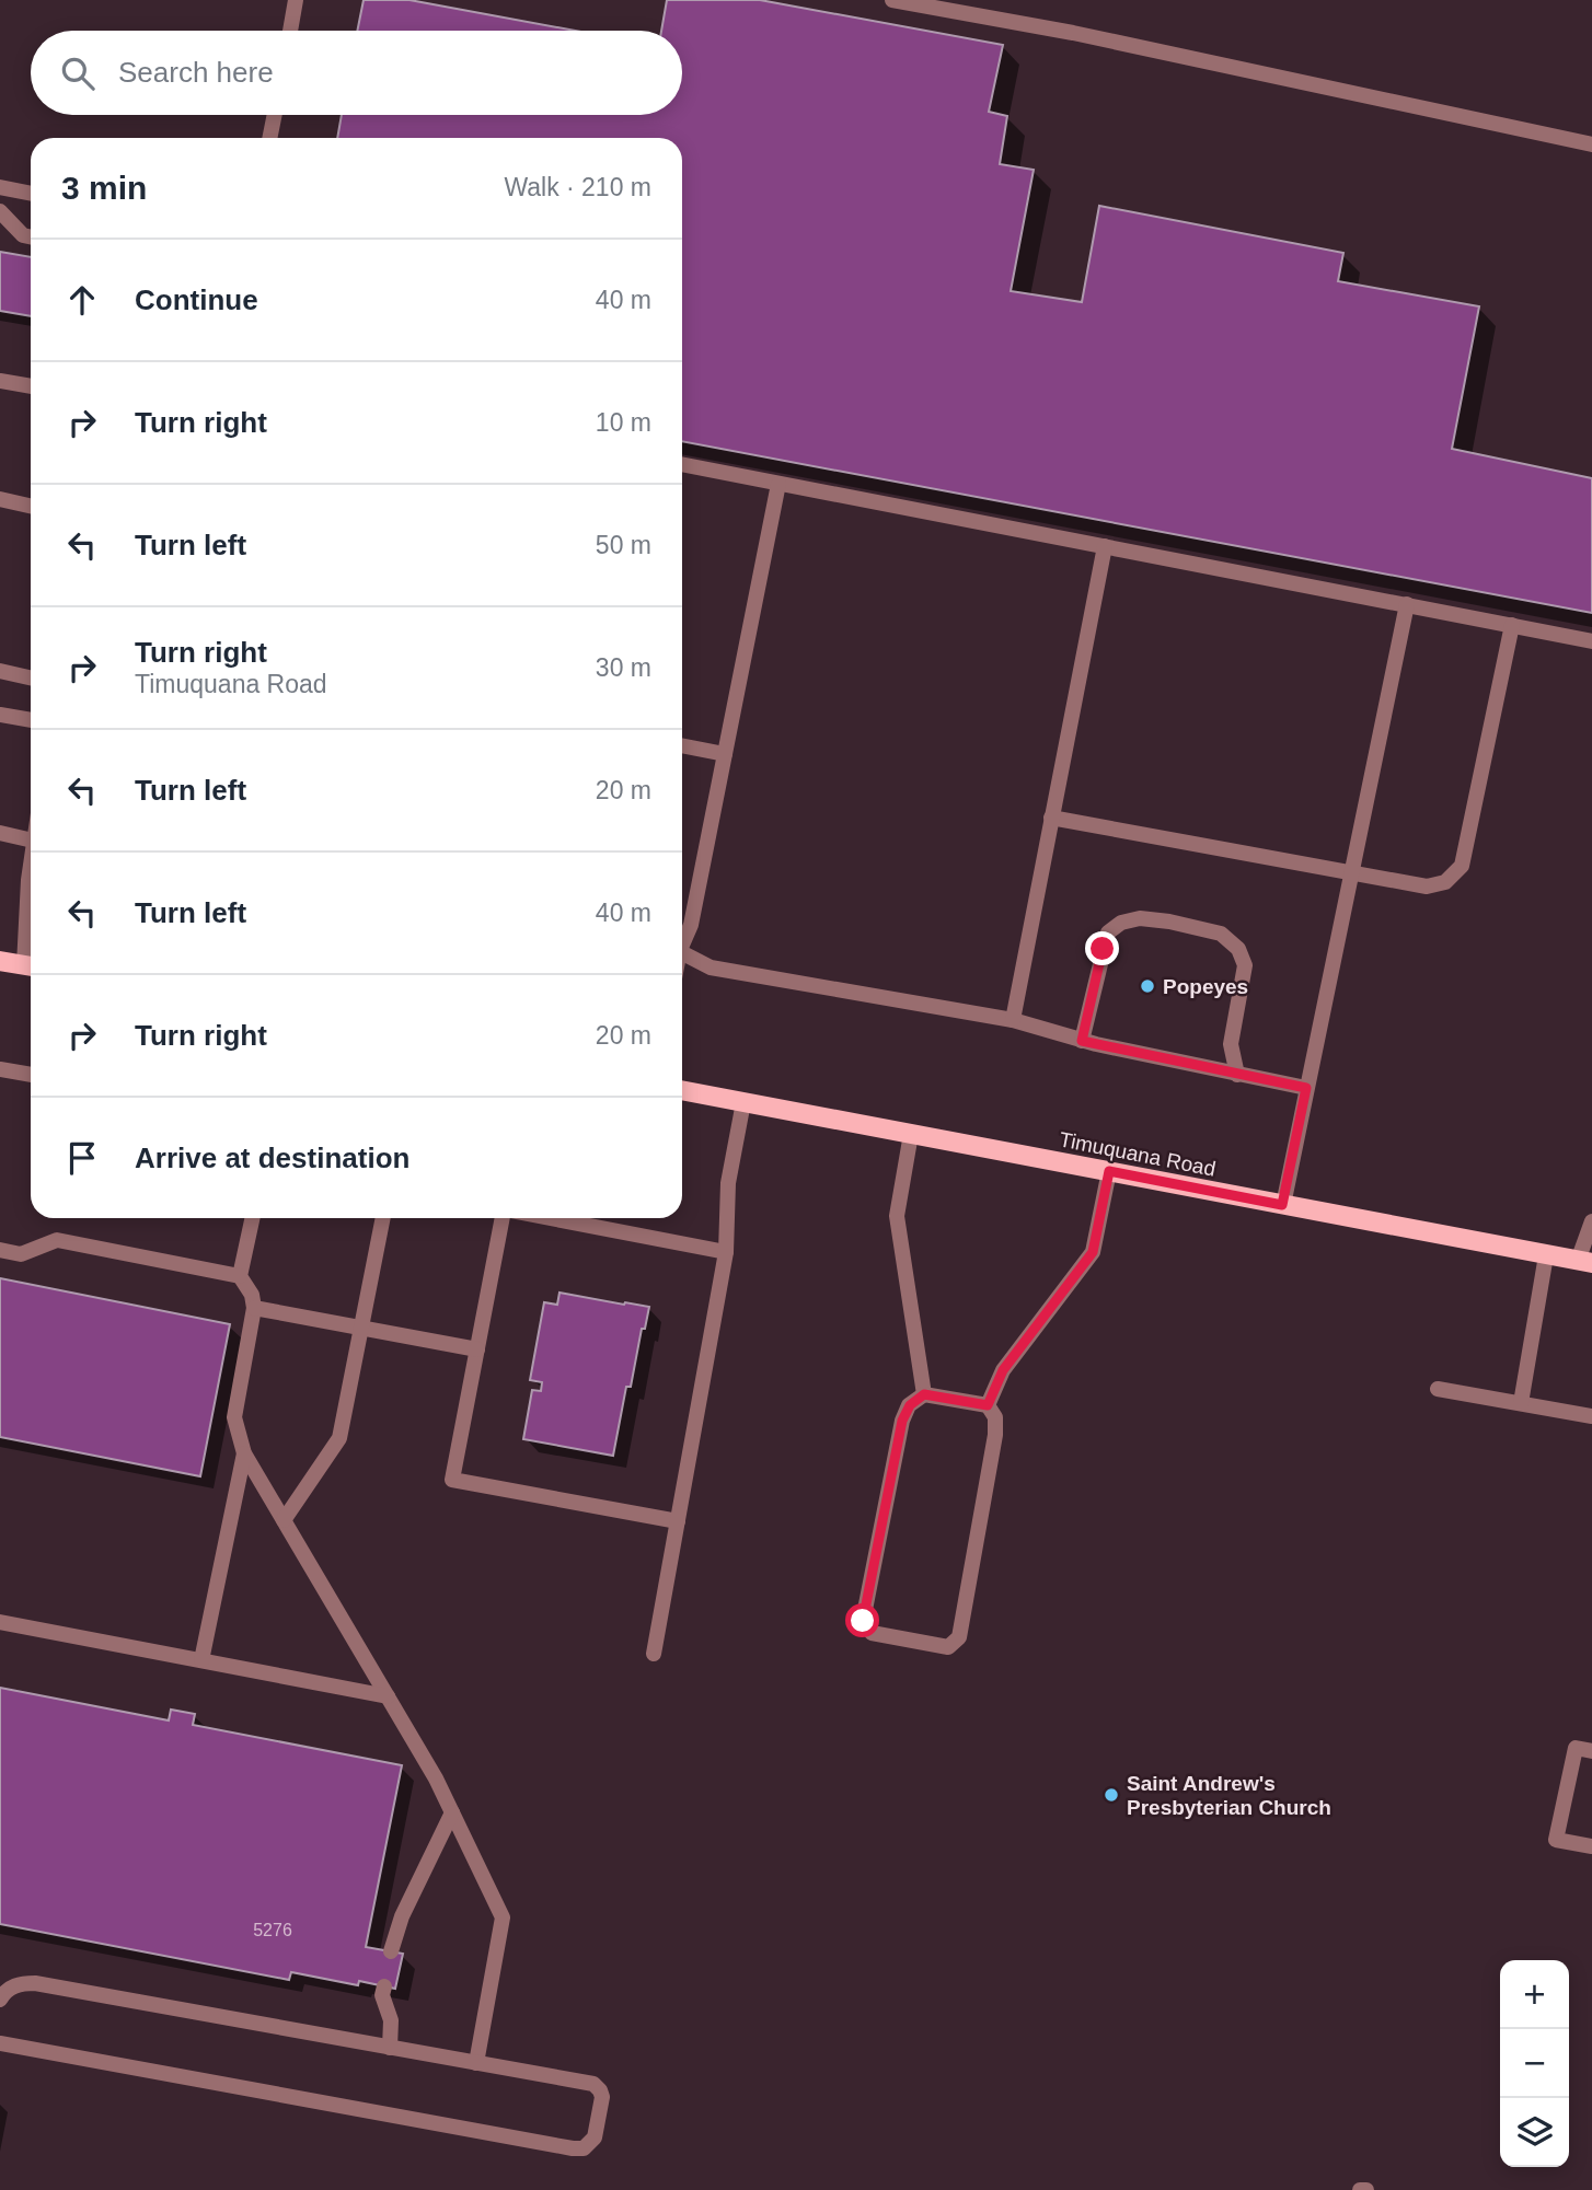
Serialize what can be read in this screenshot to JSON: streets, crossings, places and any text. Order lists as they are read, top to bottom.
{
  "streets": {
    "main road": ["Timuquana Road"]
  },
  "places": ["Popeyes", "Saint Andrew's Presbyterian Church"],
  "house_numbers": ["5276"],
  "page": {
    "search": "Search here",
    "heading": ["3 min", "Walk · 210 m"],
    "list": [
      ["Continue", "40 m"],
      ["Turn right", "10 m"],
      ["Turn left", "50 m"],
      ["Turn right", "Timuquana Road", "30 m"],
      ["Turn left", "20 m"],
      ["Turn left", "40 m"],
      ["Turn right", "20 m"],
      "Arrive at destination"
    ],
    "map_buttons": ["+", "−"]
  }
}
